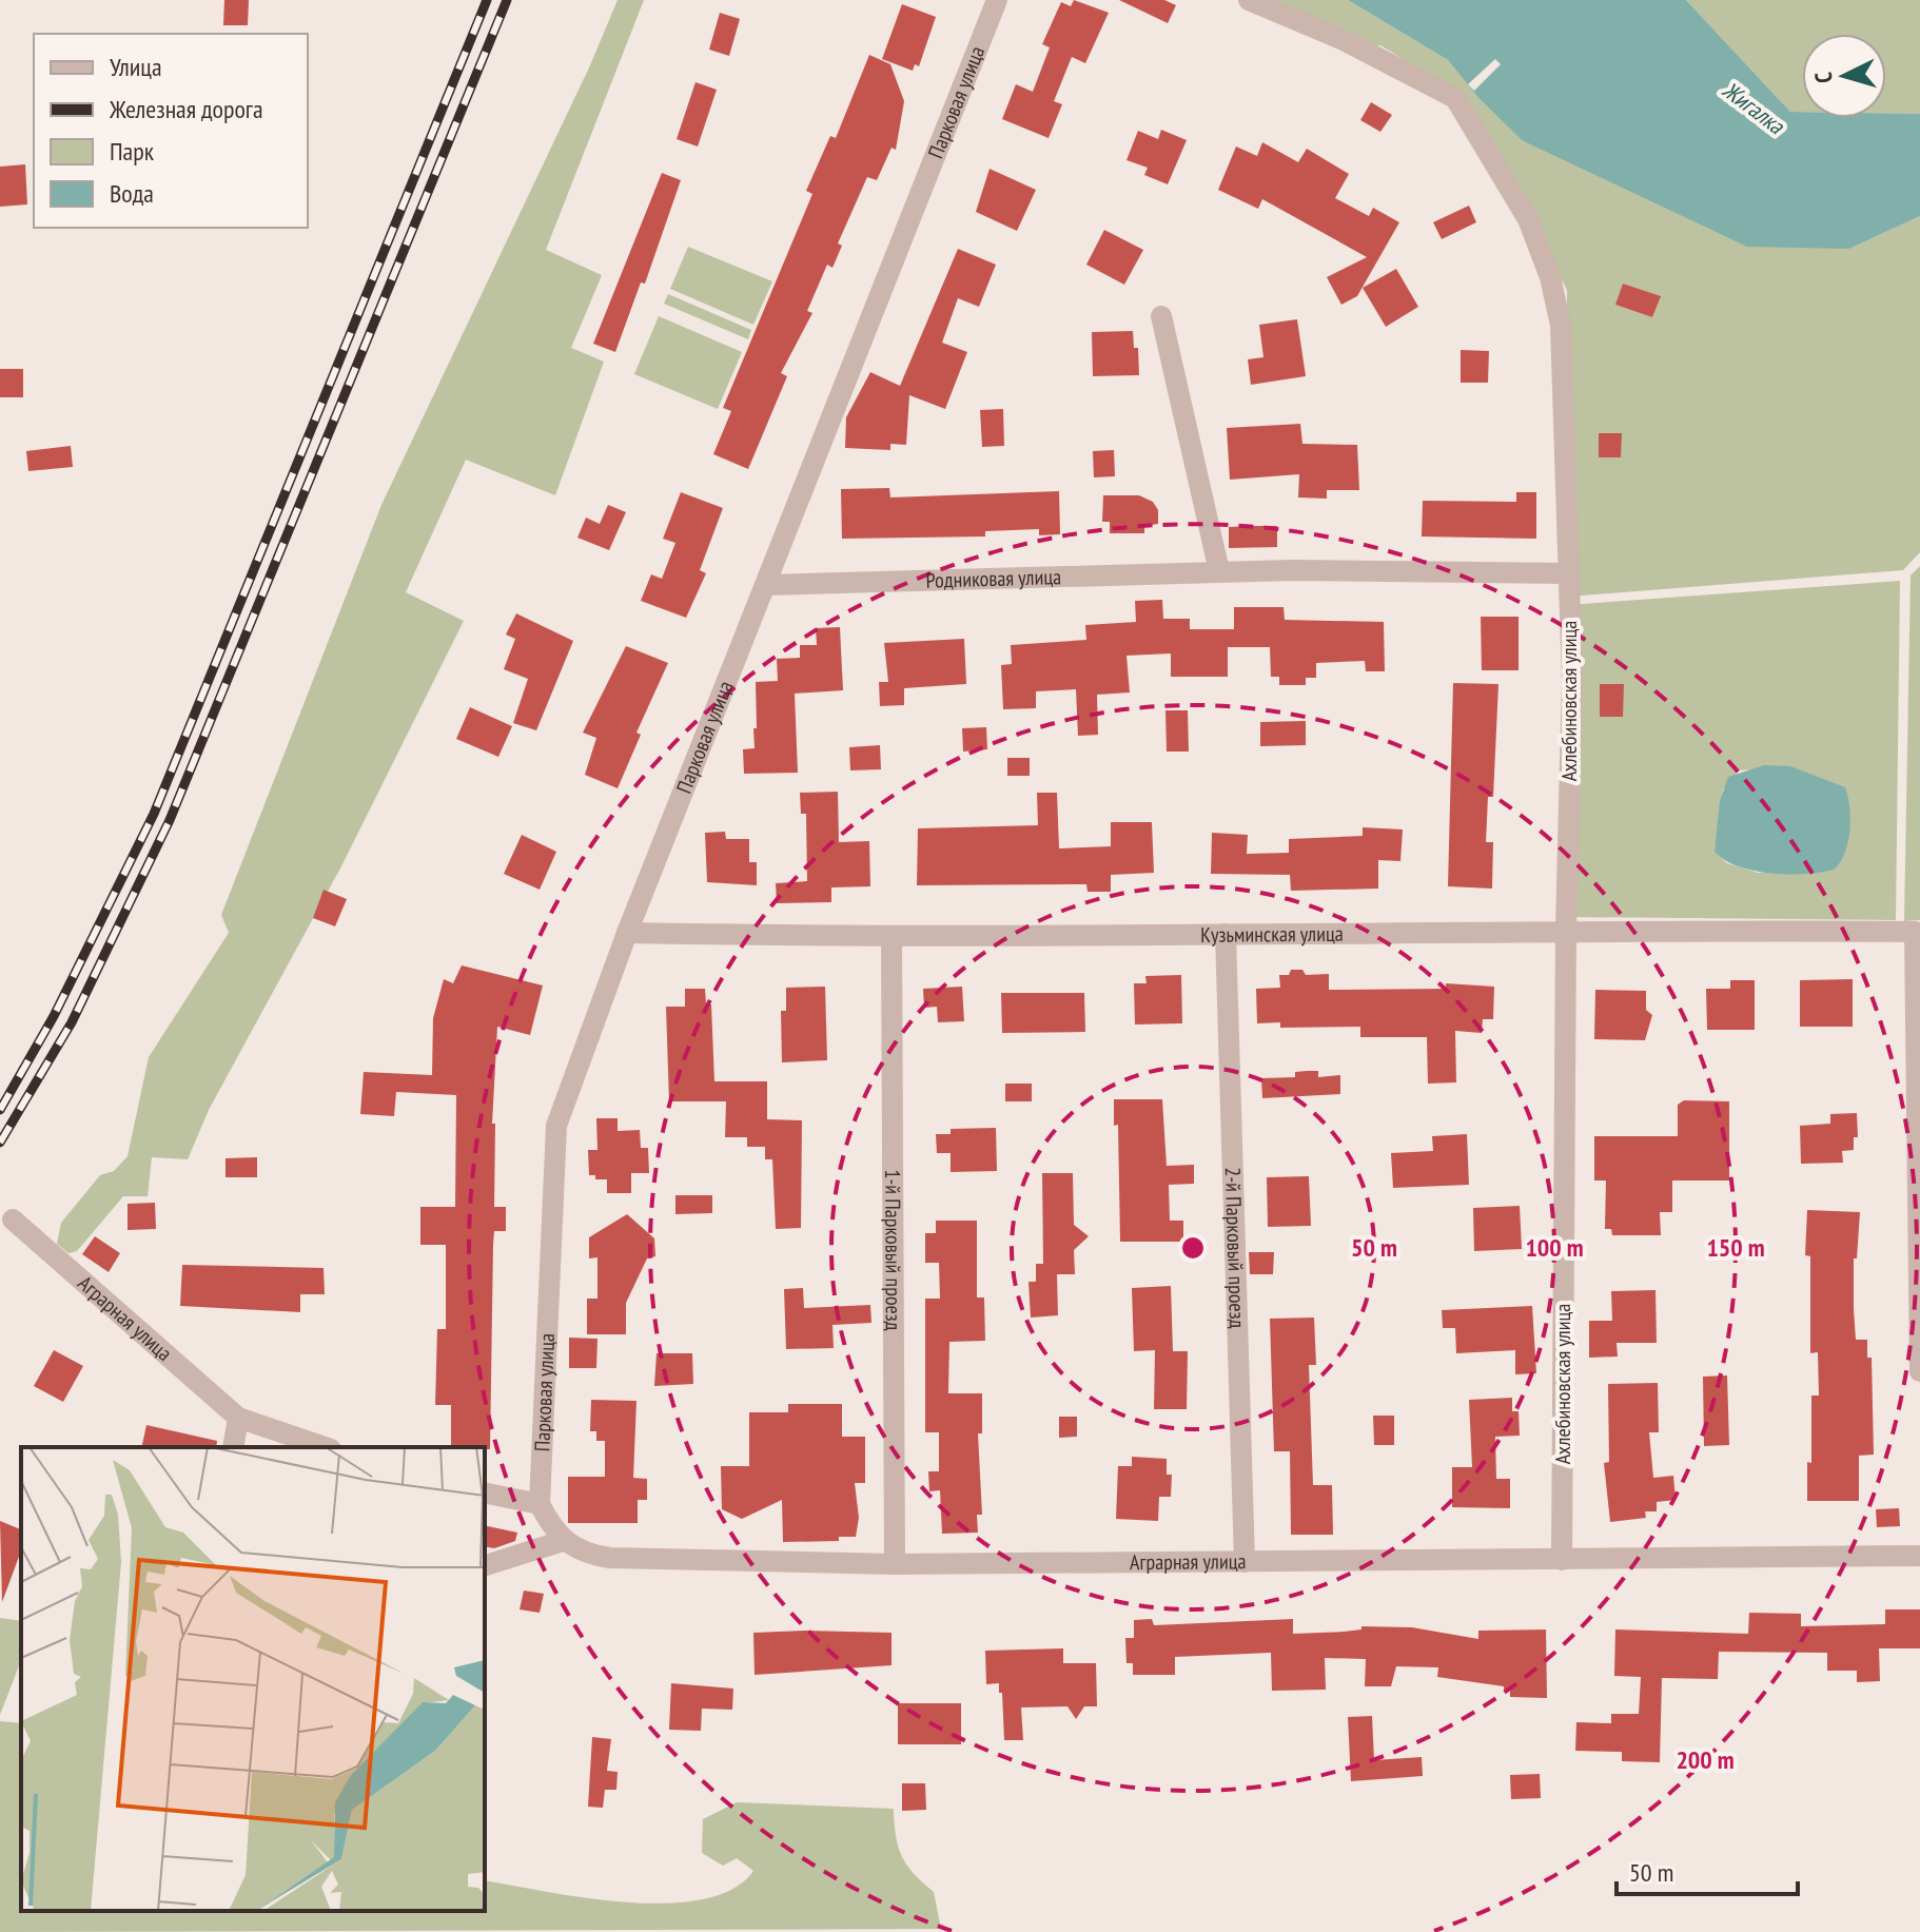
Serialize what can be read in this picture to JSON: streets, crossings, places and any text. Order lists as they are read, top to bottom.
{
  "streets": {
    "street": [
      "Парковая улица",
      "Родниковая улица",
      "Ахлебиновская улица",
      "Кузьминская улица",
      "2-й Парковый проезд",
      "1-й Парковый проезд",
      "Аграрная улица"
    ]
  },
  "crossings": [
    ["Парковая улица", "Родниковая улица"],
    ["Парковая улица", "Кузьминская улица"],
    ["Родниковая улица", "Ахлебиновская улица"],
    ["Ахлебиновская улица", "Кузьминская улица"],
    ["Ахлебиновская улица", "Аграрная улица"],
    ["Кузьминская улица", "2-й Парковый проезд"],
    ["Кузьминская улица", "1-й Парковый проезд"],
    ["2-й Парковый проезд", "Аграрная улица"],
    ["1-й Парковый проезд", "Аграрная улица"]
  ],
  "water": ["Жигалка"],
  "legend": [
    "Улица",
    "Железная дорога",
    "Парк",
    "Вода"
  ],
  "scale_bar": "50 m",
  "north": "left",
  "rings": [
    "50 m",
    "100 m",
    "150 m",
    "200 m"
  ]
}
